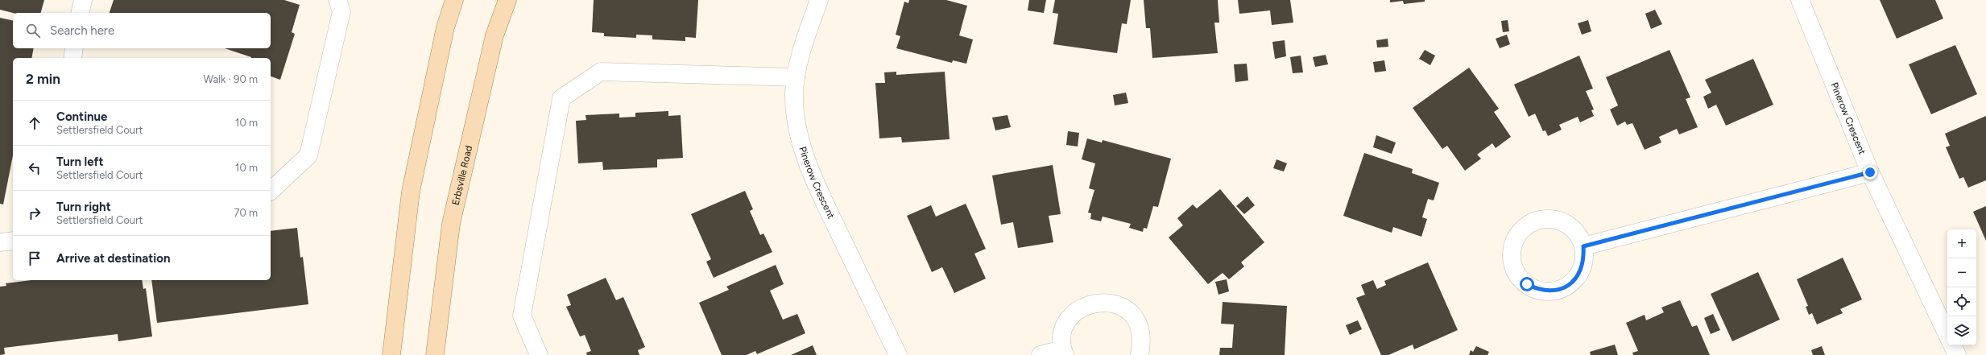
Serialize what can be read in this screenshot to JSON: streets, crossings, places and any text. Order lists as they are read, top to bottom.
{
  "streets": {
    "main road": ["Erbsville Road"],
    "street": ["Pinerow Crescent"]
  },
  "page": {
    "search": "Search here",
    "heading": ["2 min", "Walk · 90 m"],
    "list": [
      ["Continue", "Settlersfield Court", "10 m"],
      ["Turn left", "Settlersfield Court", "10 m"],
      ["Turn right", "Settlersfield Court", "70 m"],
      "Arrive at destination"
    ],
    "map_buttons": ["+", "−"]
  }
}
